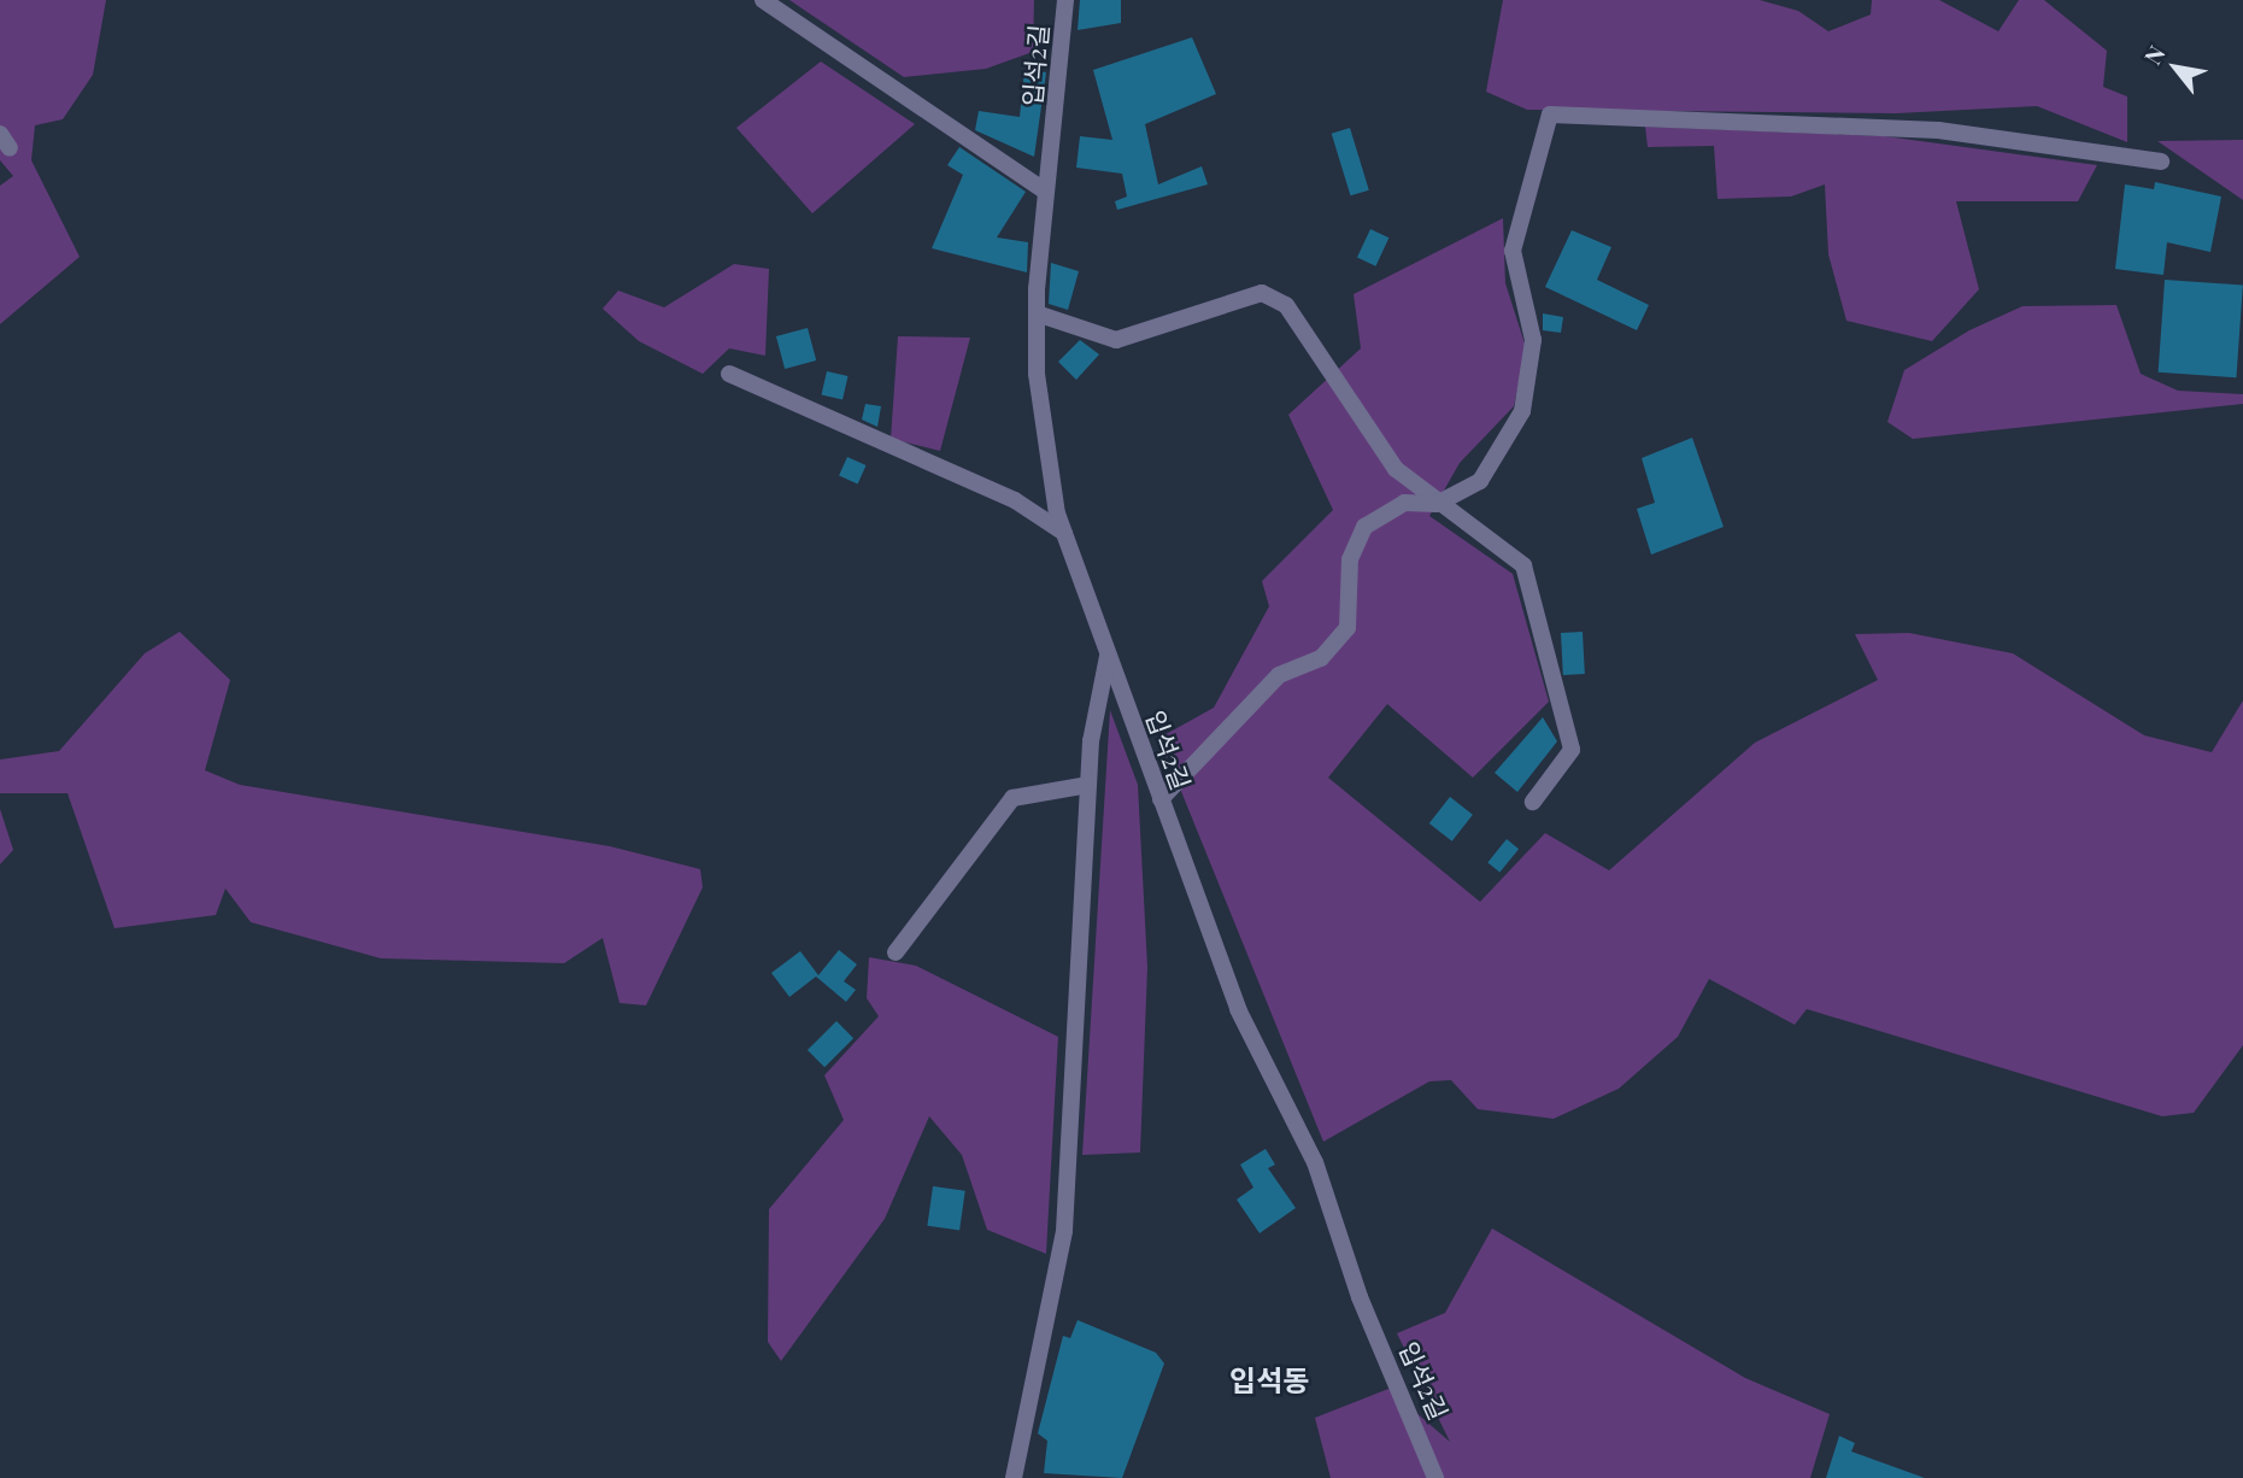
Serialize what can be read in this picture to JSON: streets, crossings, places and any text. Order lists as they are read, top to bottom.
{
  "streets": {
    "street": ["입석2길"]
  },
  "districts": ["입석동"],
  "north": "top left"
}
